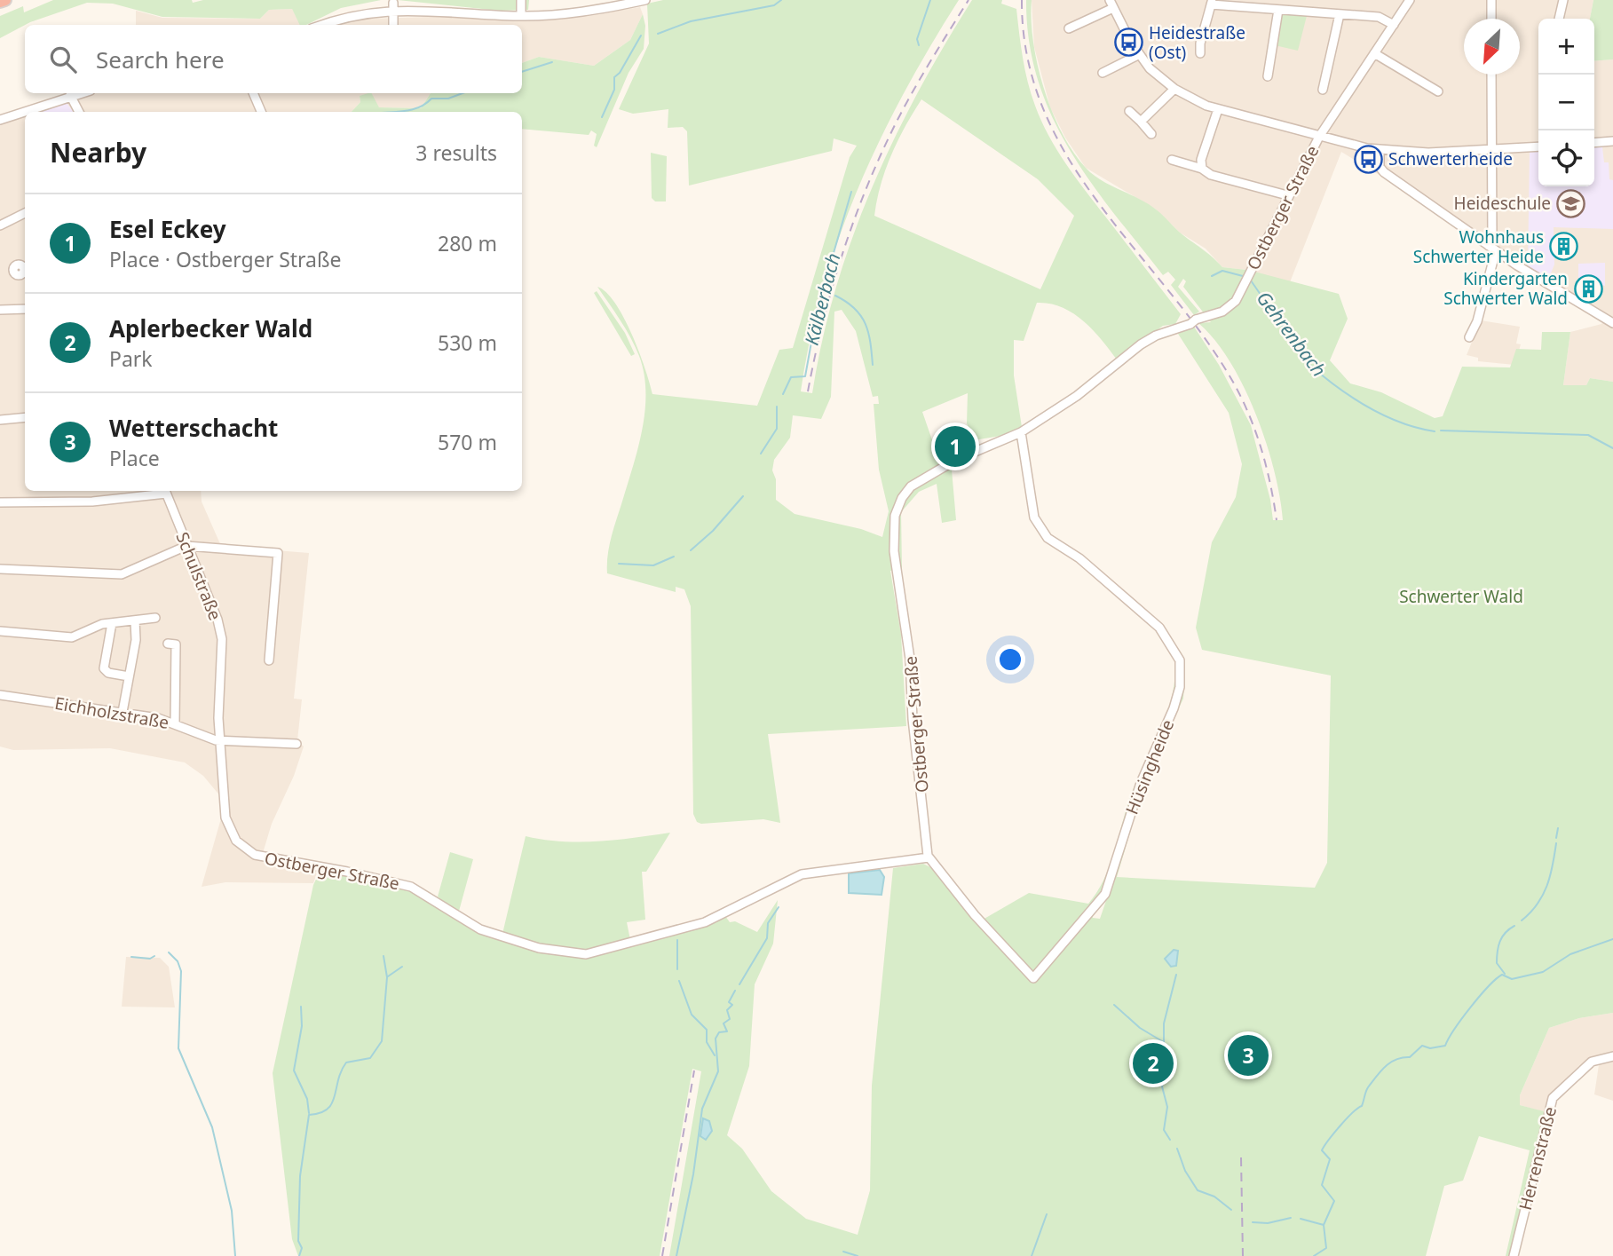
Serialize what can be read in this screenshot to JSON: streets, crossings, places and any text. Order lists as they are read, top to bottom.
{
  "streets": {
    "street": [
      "Ostberger Straße",
      "Schulstraße",
      "Eichholzstraße",
      "Hüsingheide",
      "Herrenstraße"
    ]
  },
  "crossings": [
    ["Ostberger Straße", "Schulstraße"],
    ["Ostberger Straße", "Eichholzstraße"],
    ["Ostberger Straße", "Hüsingheide"],
    ["Schulstraße", "Eichholzstraße"]
  ],
  "water": ["Kälberbach", "Gehrenbach"],
  "parks": ["Schwerter Wald"],
  "places": {
    "bus stop": ["Heidestraße (Ost)", "Schwerterheide"],
    "school or university": ["Heideschule"],
    "building": ["Wohnhaus Schwerter Heide", "Kindergarten Schwerter Wald"]
  },
  "north": "bottom left",
  "page": {
    "map_buttons": ["+", "−"],
    "search": "Search here",
    "heading": ["Nearby", "3 results"],
    "list": [
      {
        "mark": "1",
        "name": "Esel Eckey",
        "note": "Place · Ostberger Straße",
        "value": "280 m"
      },
      {
        "mark": "2",
        "name": "Aplerbecker Wald",
        "note": "Park",
        "value": "530 m"
      },
      {
        "mark": "3",
        "name": "Wetterschacht",
        "note": "Place",
        "value": "570 m"
      }
    ],
    "pins": ["1", "3", "2"]
  }
}
